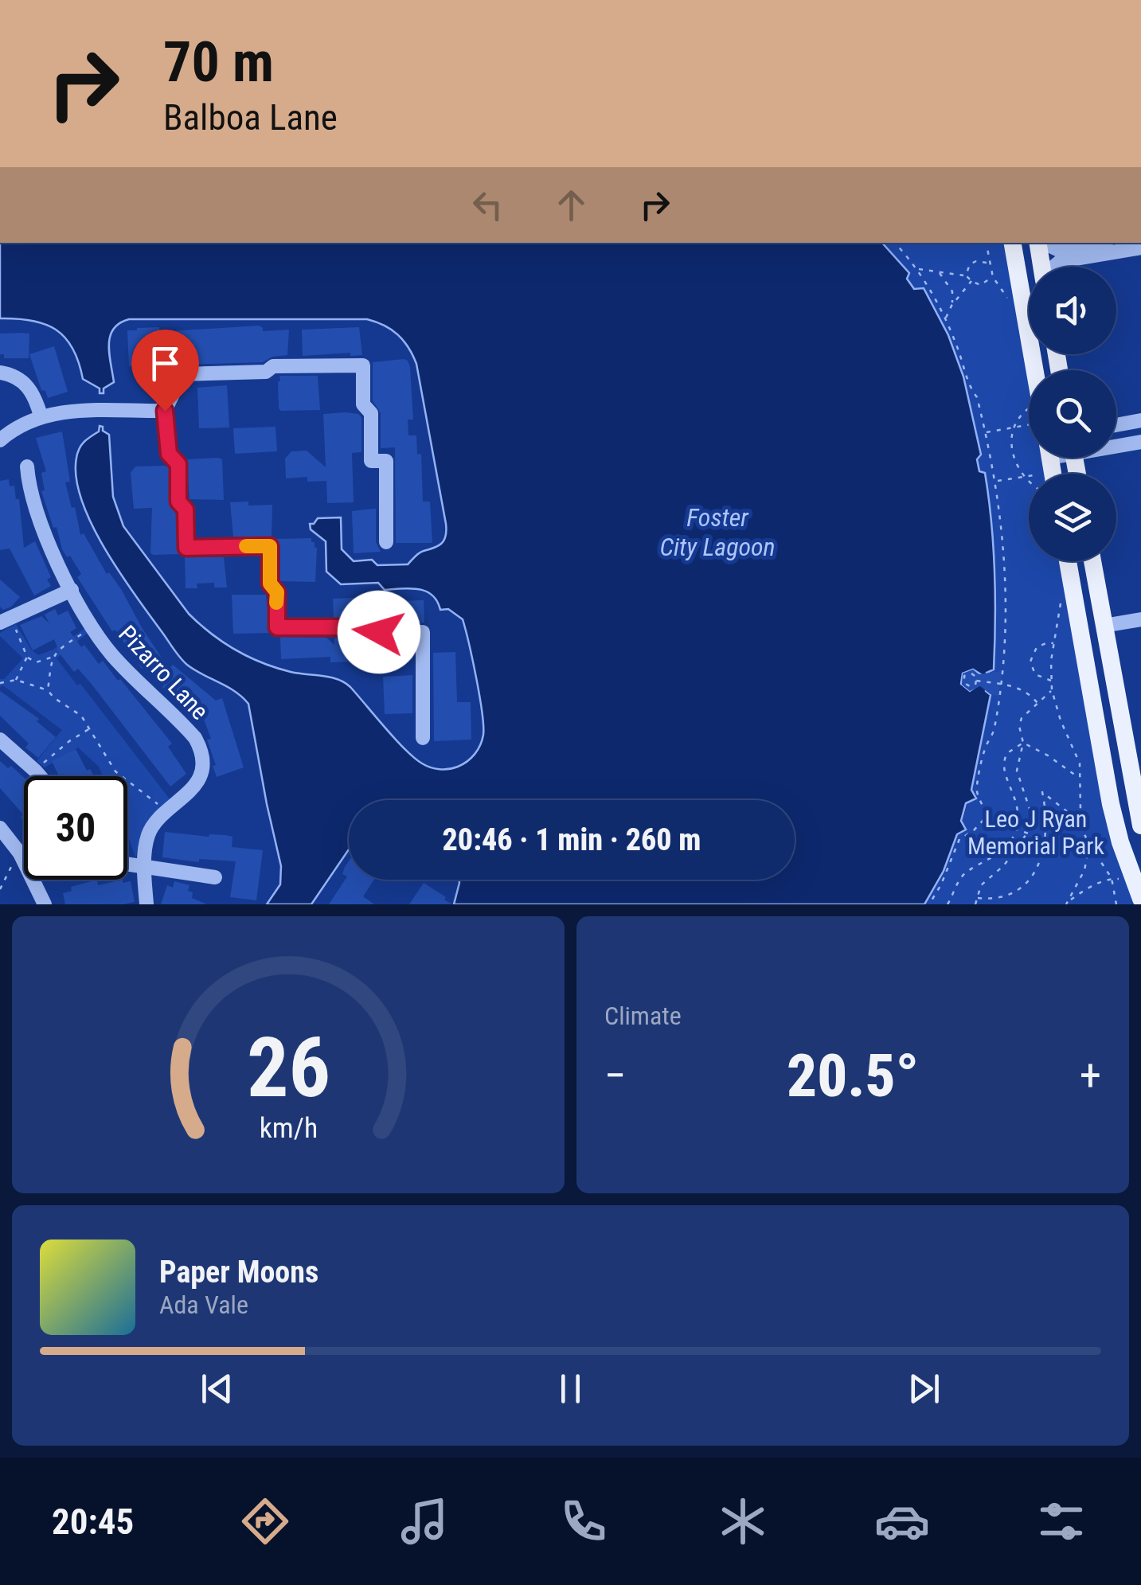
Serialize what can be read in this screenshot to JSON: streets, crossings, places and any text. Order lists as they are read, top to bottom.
{
  "streets": {
    "street": ["Pizarro Lane"]
  },
  "water": ["Foster City Lagoon"],
  "parks": ["Leo J Ryan Memorial Park"],
  "page": {
    "turn": ["70 m", "Balboa Lane"],
    "limit": "30",
    "trip": "20:46 · 1 min · 260 m",
    "tile": "Climate",
    "heat": ["−", "20.5°", "+"],
    "song": ["Paper Moons", "Ada Vale"],
    "tabs": "20:45",
    "gauge": ["26", "km/h"]
  }
}
